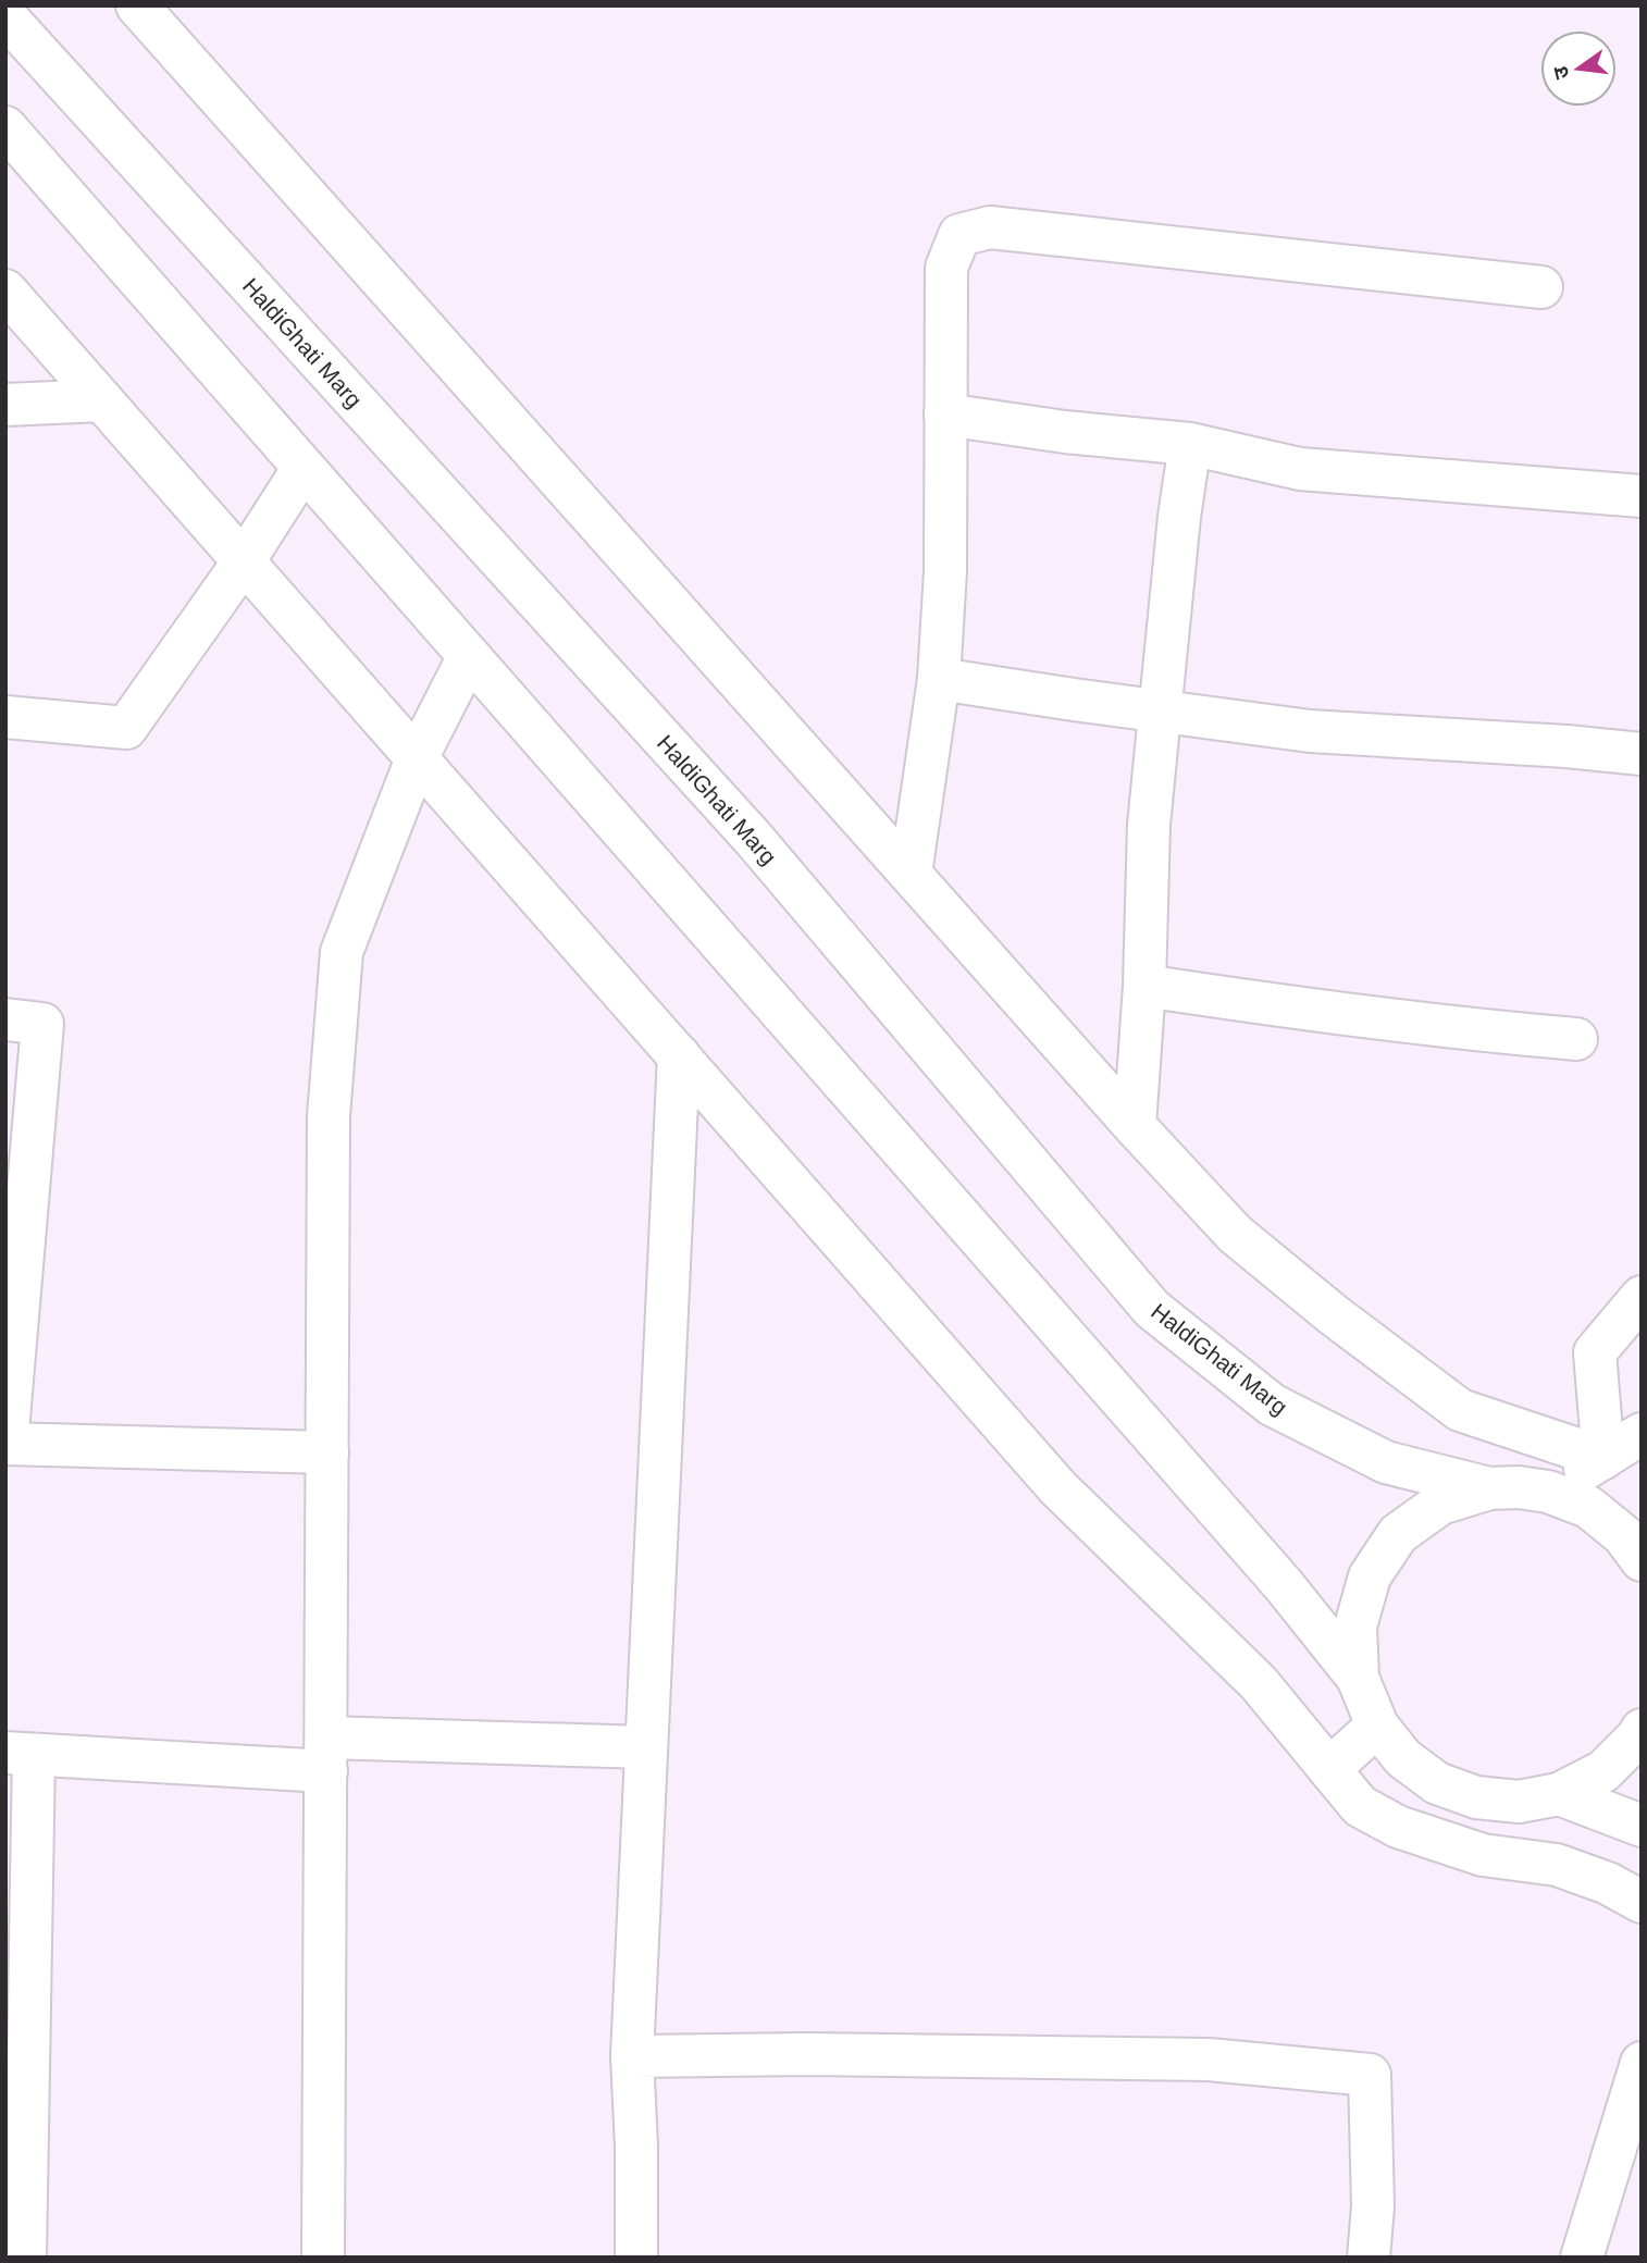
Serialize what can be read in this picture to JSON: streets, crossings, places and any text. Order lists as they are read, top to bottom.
{
  "streets": {
    "street": ["HaldiGhati Marg"]
  },
  "north": "left"
}
